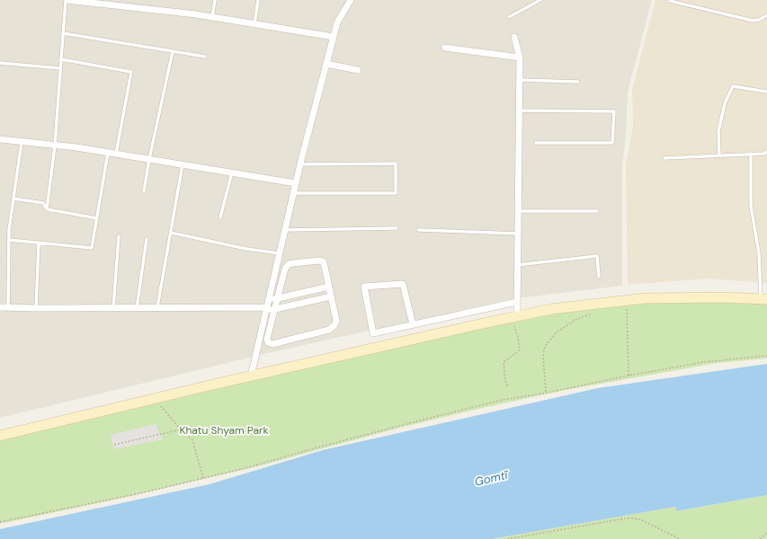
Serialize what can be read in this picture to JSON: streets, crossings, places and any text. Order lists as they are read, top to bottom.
{
  "water": ["Gomtī"],
  "parks": ["Khatu Shyam Park"]
}
